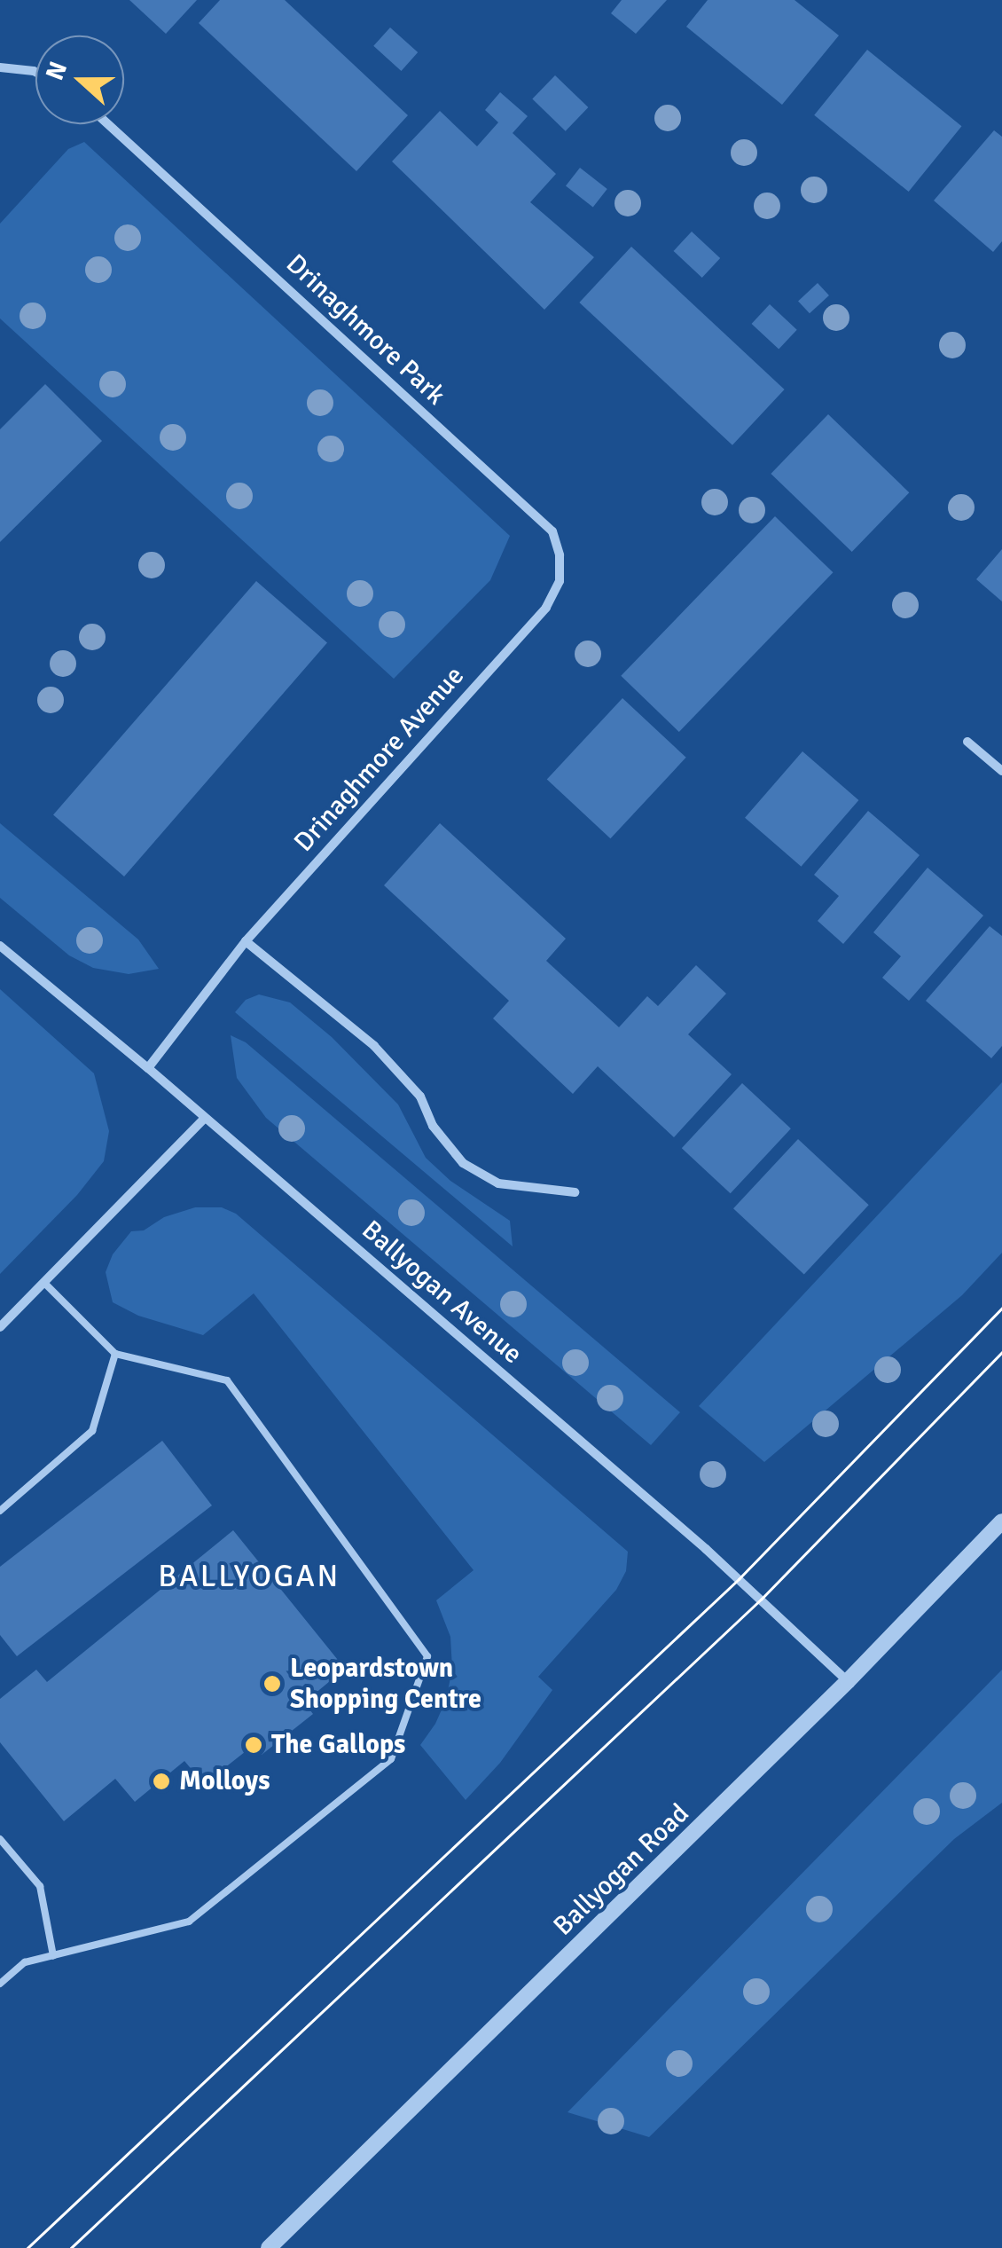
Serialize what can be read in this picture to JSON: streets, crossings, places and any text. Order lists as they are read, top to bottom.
{
  "streets": {
    "street": [
      "Drinaghmore Park",
      "Drinaghmore Avenue",
      "Ballyogan Avenue",
      "Ballyogan Road"
    ]
  },
  "crossings": [
    ["Drinaghmore Park", "Drinaghmore Avenue"],
    ["Drinaghmore Avenue", "Ballyogan Avenue"],
    ["Ballyogan Avenue", "Ballyogan Road"]
  ],
  "districts": ["BALLYOGAN"],
  "places": ["Leopardstown Shopping Centre", "The Gallops", "Molloys"],
  "north": "left"
}
